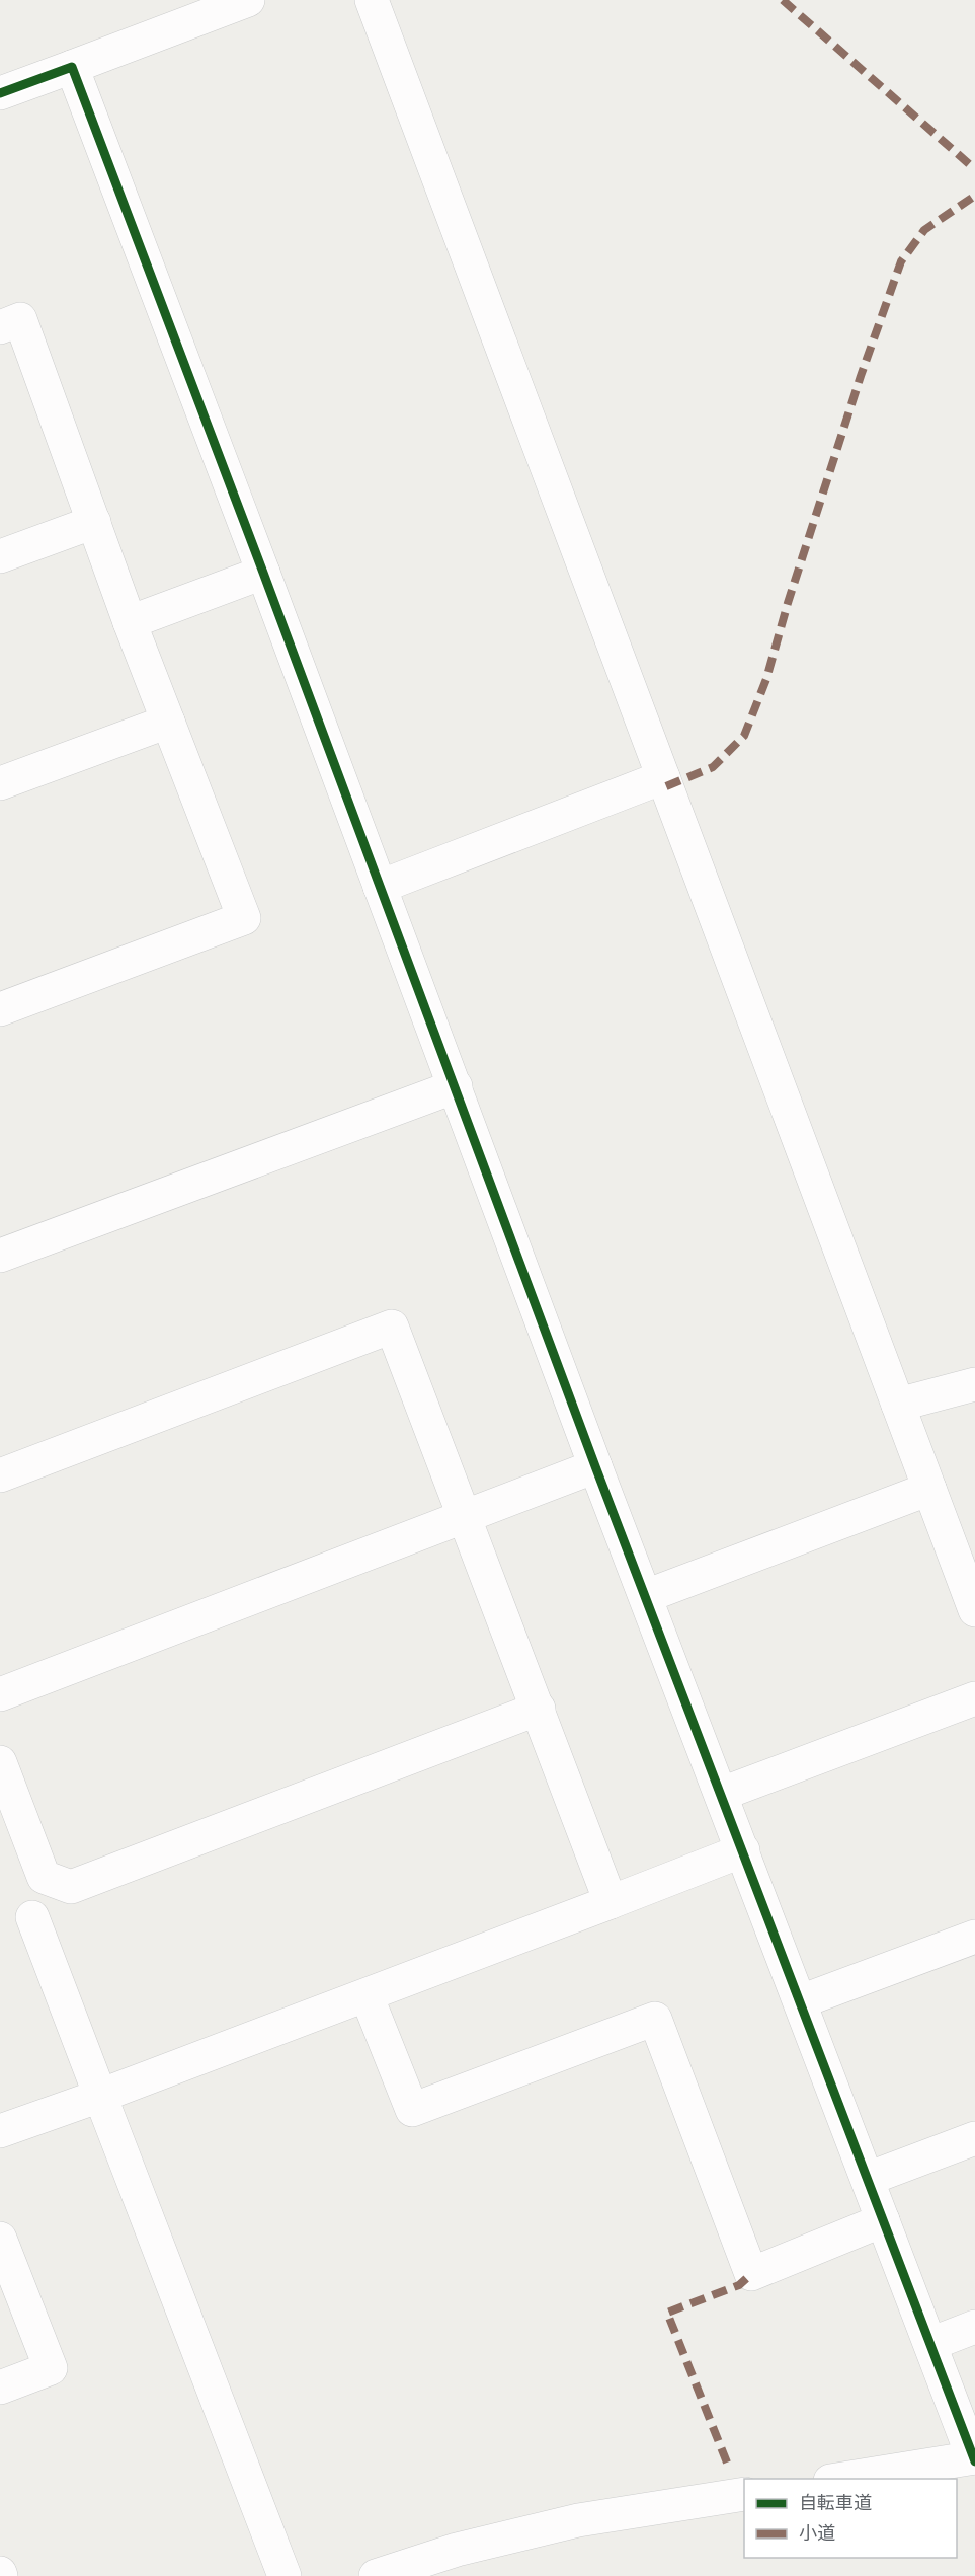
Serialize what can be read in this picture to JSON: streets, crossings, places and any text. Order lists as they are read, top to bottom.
{
  "legend": ["自転車道", "小道"]
}
